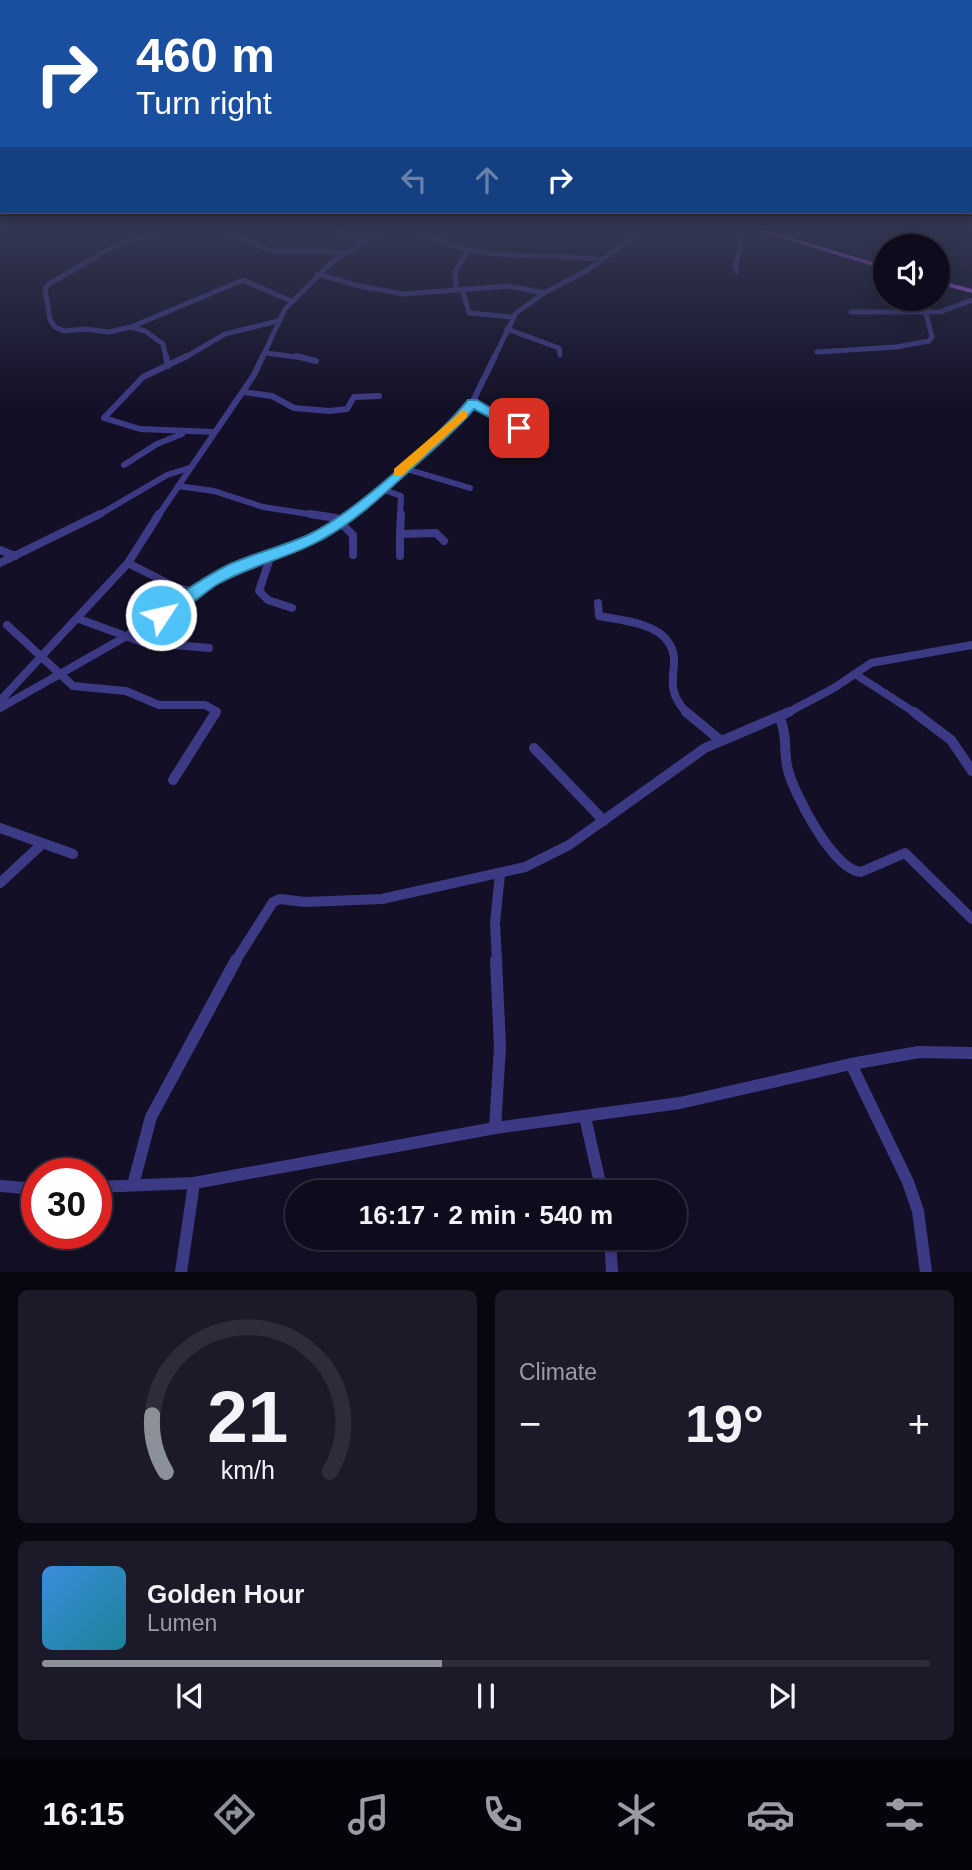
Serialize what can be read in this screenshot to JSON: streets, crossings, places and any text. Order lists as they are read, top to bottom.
{
  "page": {
    "turn": ["460 m", "Turn right"],
    "limit": "30",
    "trip": "16:17 · 2 min · 540 m",
    "tile": "Climate",
    "heat": ["−", "19°", "+"],
    "song": ["Golden Hour", "Lumen"],
    "tabs": "16:15",
    "gauge": ["21", "km/h"]
  }
}
